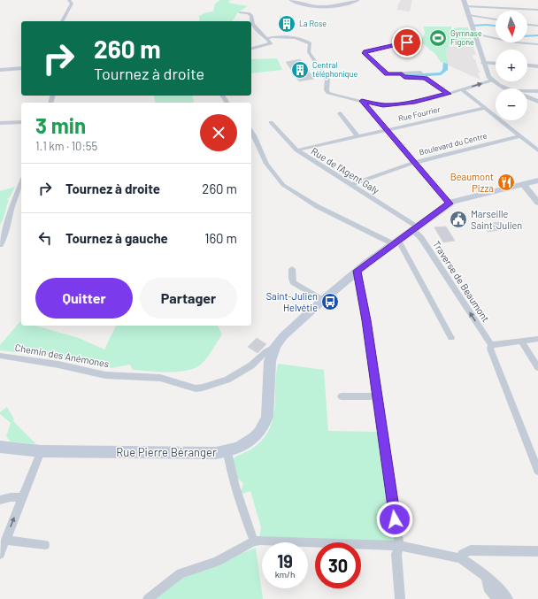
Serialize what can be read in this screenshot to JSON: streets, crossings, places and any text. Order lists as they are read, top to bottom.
{
  "streets": {
    "main road": ["Rue Pierre Béranger"],
    "street": [
      "Rue Fourrier",
      "Boulevard du Centre",
      "Rue de l'Agent Galy",
      "Traverse de Beaumont",
      "Chemin des Anémones"
    ]
  },
  "crossings": [
    ["Rue Fourrier", "Rue de l'Agent Galy"],
    ["Boulevard du Centre", "Rue de l'Agent Galy"],
    ["Rue de l'Agent Galy", "Traverse de Beaumont"],
    ["Chemin des Anémones", "Rue Pierre Béranger"]
  ],
  "places": {
    "building": ["La Rose", "Central téléphonique"],
    "sports": ["Gymnase Figone"],
    "restaurant": ["Beaumont Pizza"],
    "public building": ["Marseille Saint-Julien"],
    "bus stop": ["Saint-Julien Helvétie"]
  },
  "north": "bottom",
  "page": {
    "map_buttons": ["+", "−"],
    "turn": ["260 m", "Tournez à droite"],
    "heading": ["3 min", "1.1 km · 10:55"],
    "list": [
      {
        "name": "Tournez à droite",
        "value": "260 m"
      },
      {
        "name": "Tournez à gauche",
        "value": "160 m"
      }
    ],
    "buttons": ["Quitter", "Partager"],
    "speed": "19 km/h",
    "limit": "30"
  }
}
